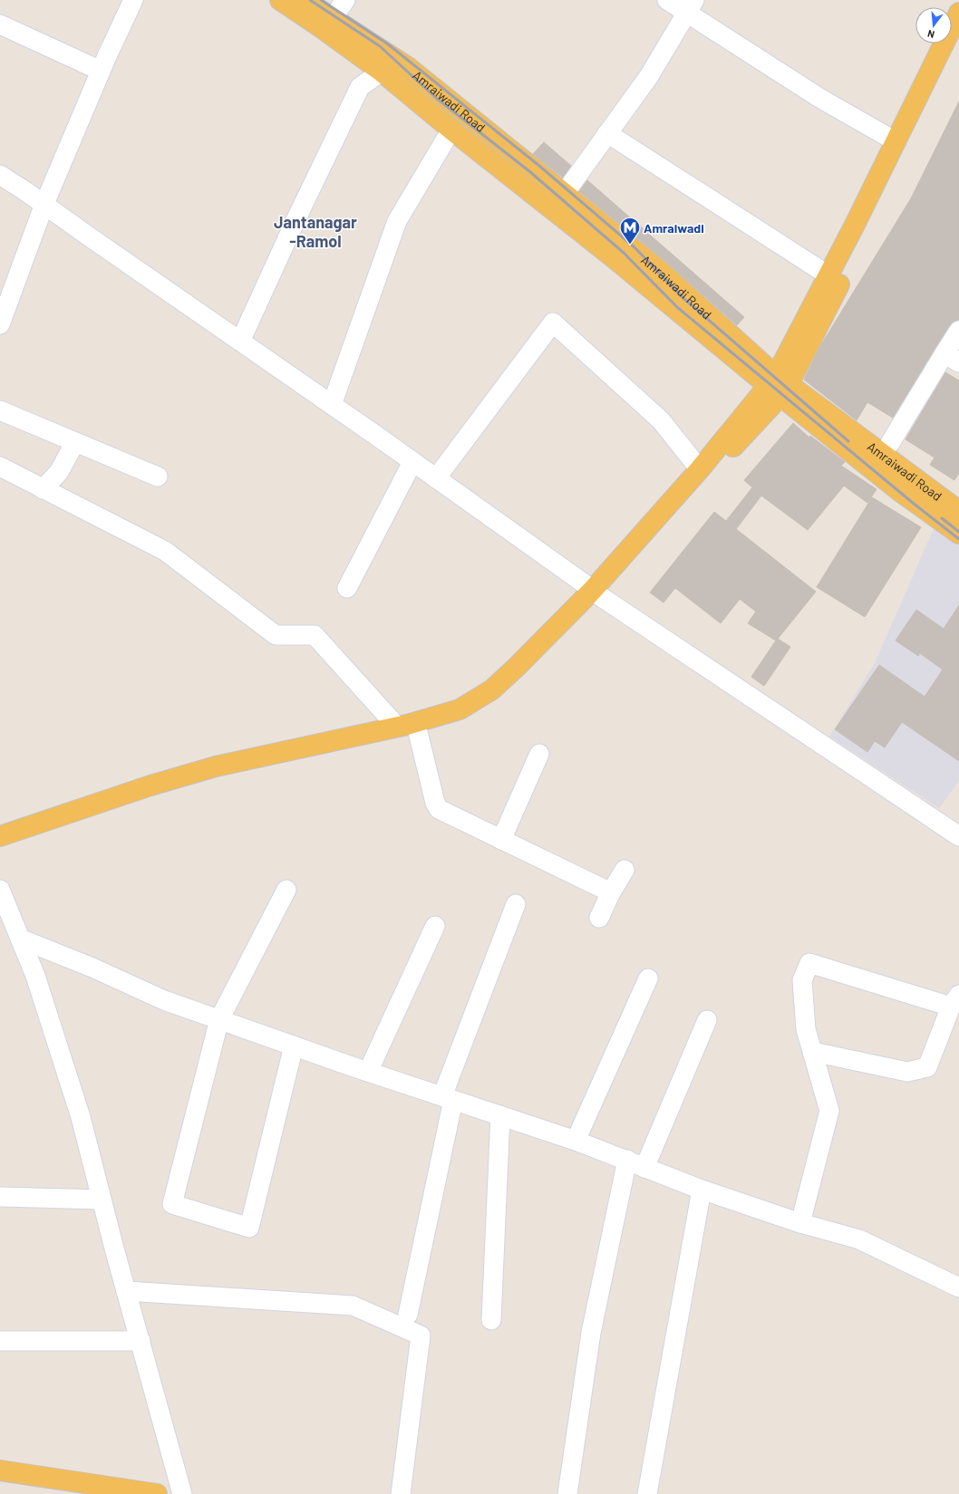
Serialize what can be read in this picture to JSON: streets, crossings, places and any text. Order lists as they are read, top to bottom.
{
  "streets": {
    "main road": ["Amraiwadi Road"]
  },
  "districts": ["Jantanagar -Ramol"],
  "places": {
    "metro station": ["Amraiwadi"]
  },
  "north": "bottom"
}
